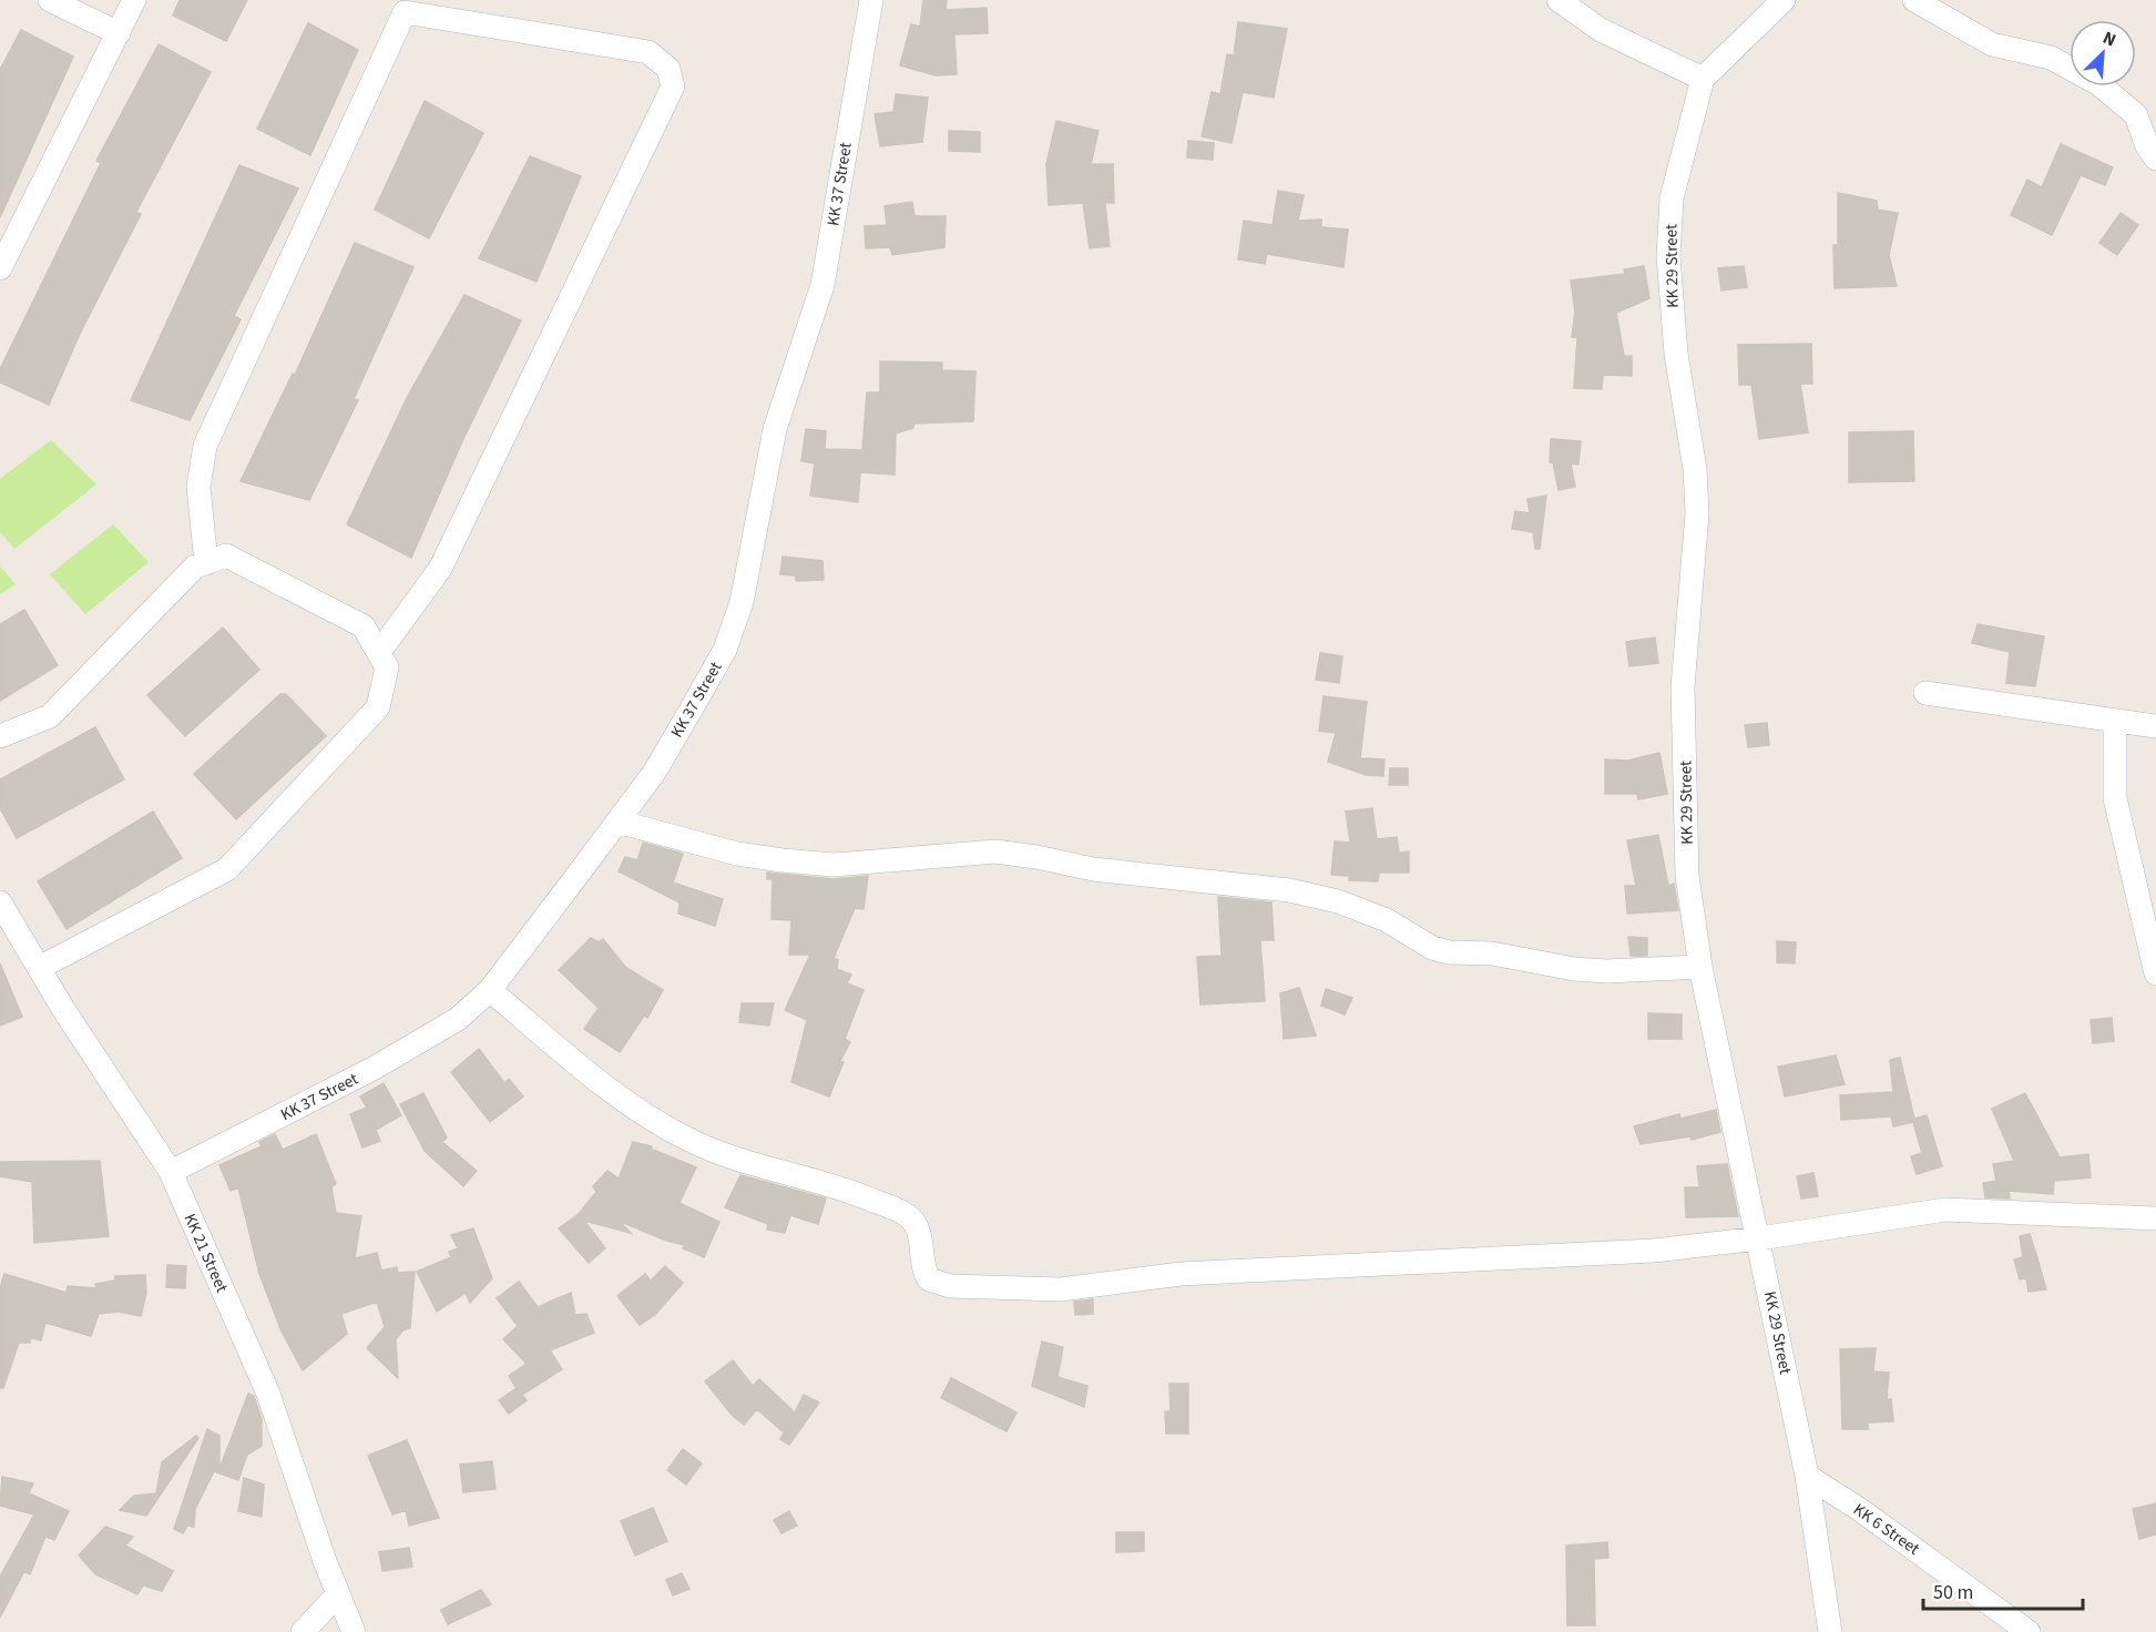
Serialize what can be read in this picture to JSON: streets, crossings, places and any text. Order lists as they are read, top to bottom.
{
  "streets": {
    "street": [
      "KK 37 Street",
      "KK 29 Street",
      "KK 21 Street",
      "KK 6 Street"
    ]
  },
  "crossings": [
    ["KK 37 Street", "KK 21 Street"],
    ["KK 29 Street", "KK 6 Street"]
  ],
  "scale_bar": "50 m",
  "north": "top right"
}
